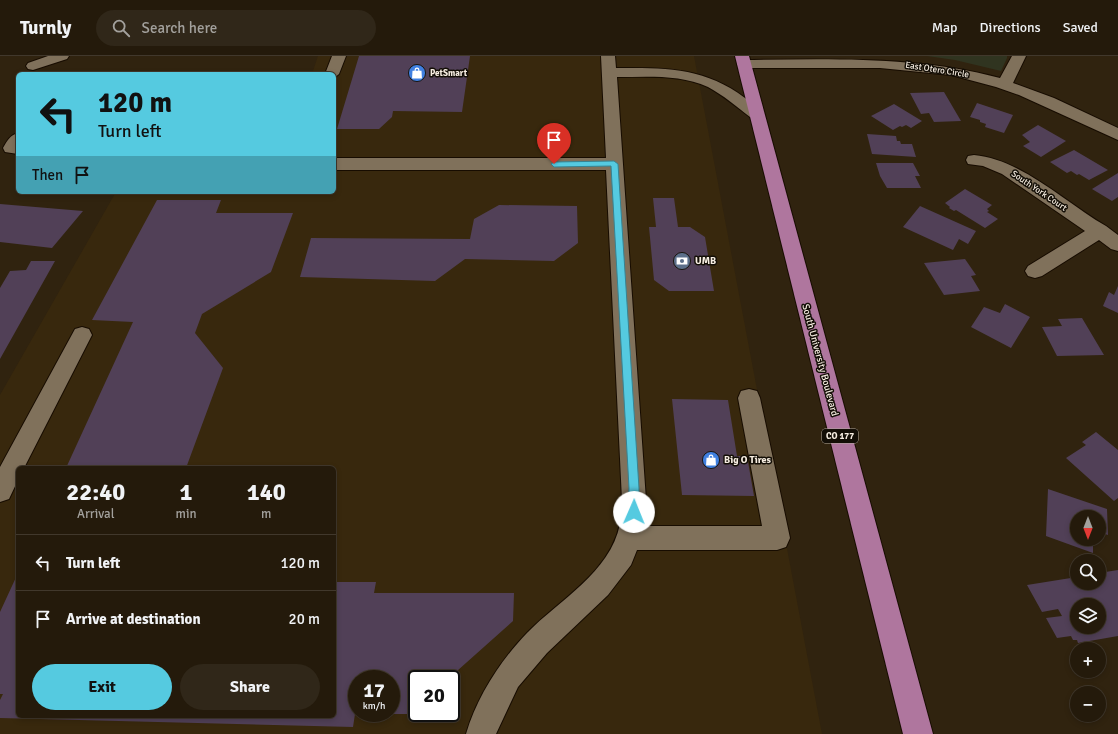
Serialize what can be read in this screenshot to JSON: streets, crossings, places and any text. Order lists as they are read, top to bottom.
{
  "streets": {
    "main road": ["South University Boulevard", "CO 177"],
    "street": ["East Otero Circle", "South York Court"]
  },
  "crossings": [
    ["East Otero Circle", "South University Boulevard"]
  ],
  "places": {
    "shop": ["PetSmart", "Big O Tires"],
    "bank": ["UMB"]
  },
  "north": "bottom",
  "page": {
    "header": "Turnly",
    "search": "Search here",
    "nav": ["Map", "Directions", "Saved"],
    "turn": ["120 m", "Turn left"],
    "then": "Then",
    "eta": [
      "22:40",
      "Arrival",
      "1",
      "min",
      "140",
      "m"
    ],
    "map_buttons": ["+", "−"],
    "list": [
      {
        "name": "Turn left",
        "value": "120 m"
      },
      {
        "name": "Arrive at destination",
        "value": "20 m"
      }
    ],
    "buttons": ["Exit", "Share"],
    "speed": "17 km/h",
    "limit": "20"
  }
}
